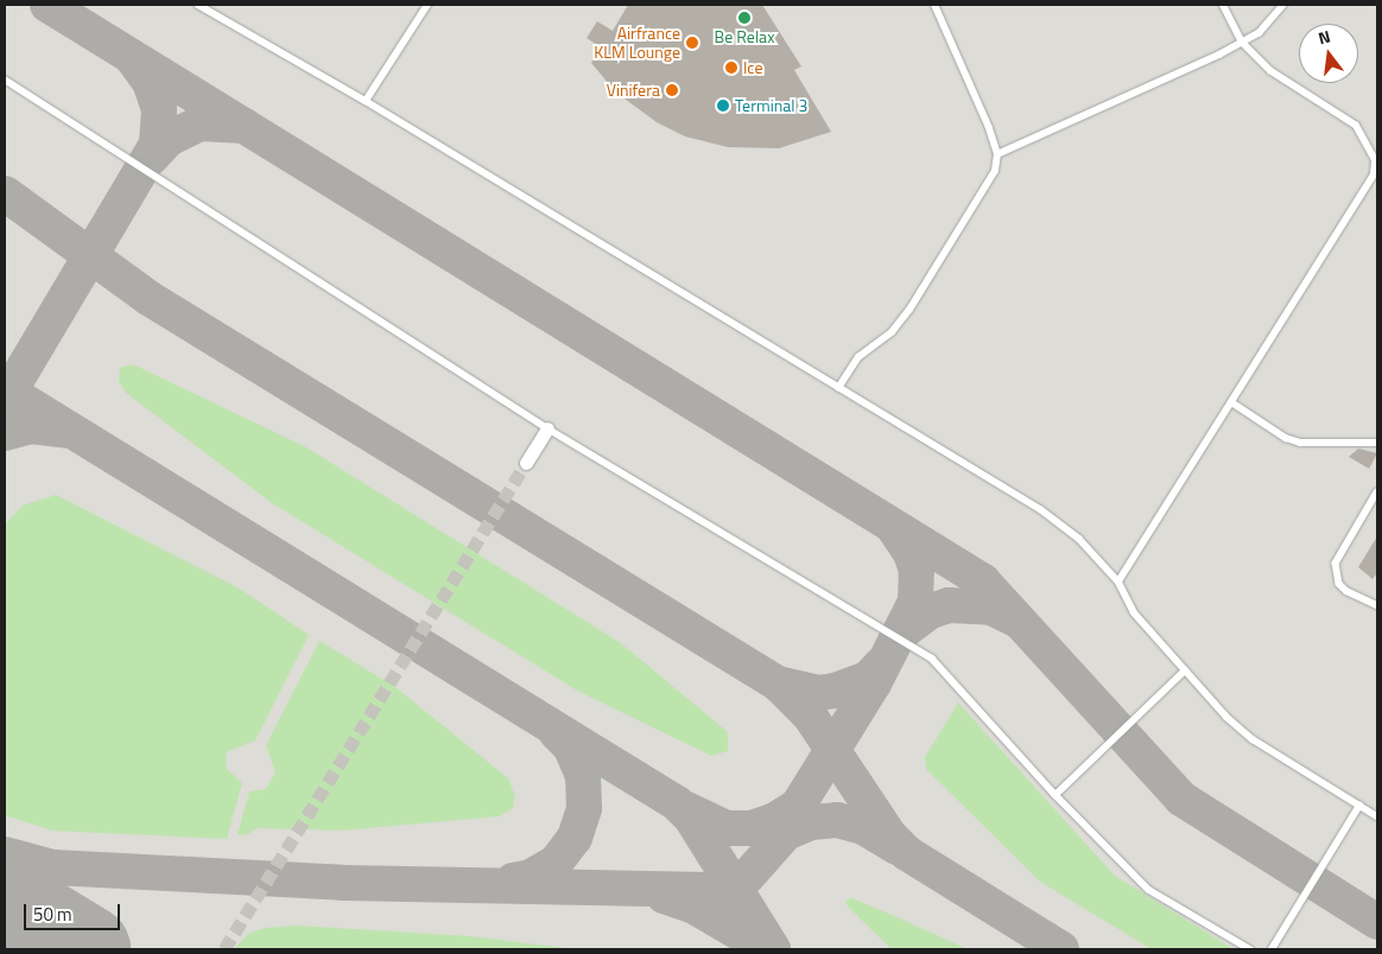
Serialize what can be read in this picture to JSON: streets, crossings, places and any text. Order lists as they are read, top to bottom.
{
  "places": [
    "Be Relax",
    "Airfrance KLM Lounge",
    "Ice",
    "Vinifera",
    "Terminal 3"
  ],
  "scale_bar": "50 m",
  "north": "top"
}
